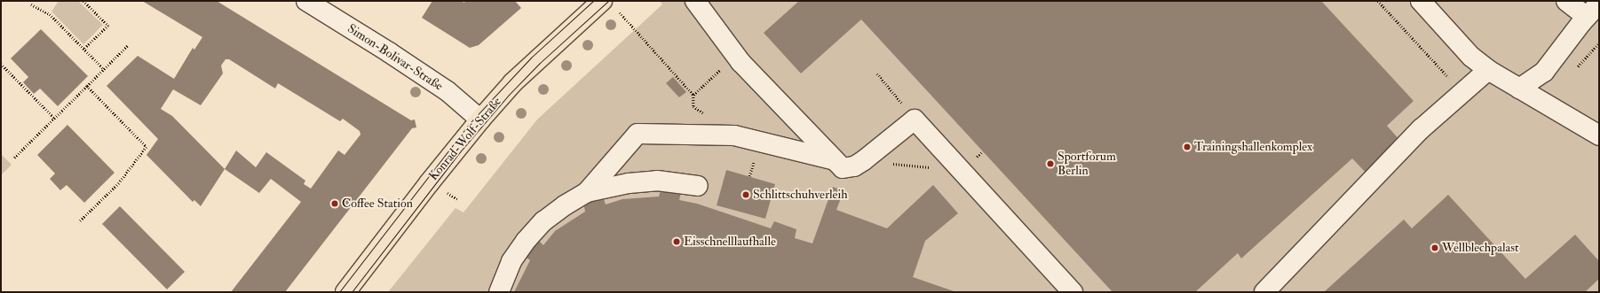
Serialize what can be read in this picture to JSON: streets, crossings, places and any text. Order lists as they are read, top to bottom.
{
  "streets": {
    "main road": ["Konrad-Wolf-Straße"],
    "street": ["Simon-Bolivar-Straße"]
  },
  "crossings": [
    ["Simon-Bolivar-Straße", "Konrad-Wolf-Straße"]
  ],
  "places": [
    "Trainingshallenkomplex",
    "Sportforum Berlin",
    "Schlittschuhverleih",
    "Coffee Station",
    "Eisschnelllaufhalle",
    "Wellblechpalast"
  ]
}
